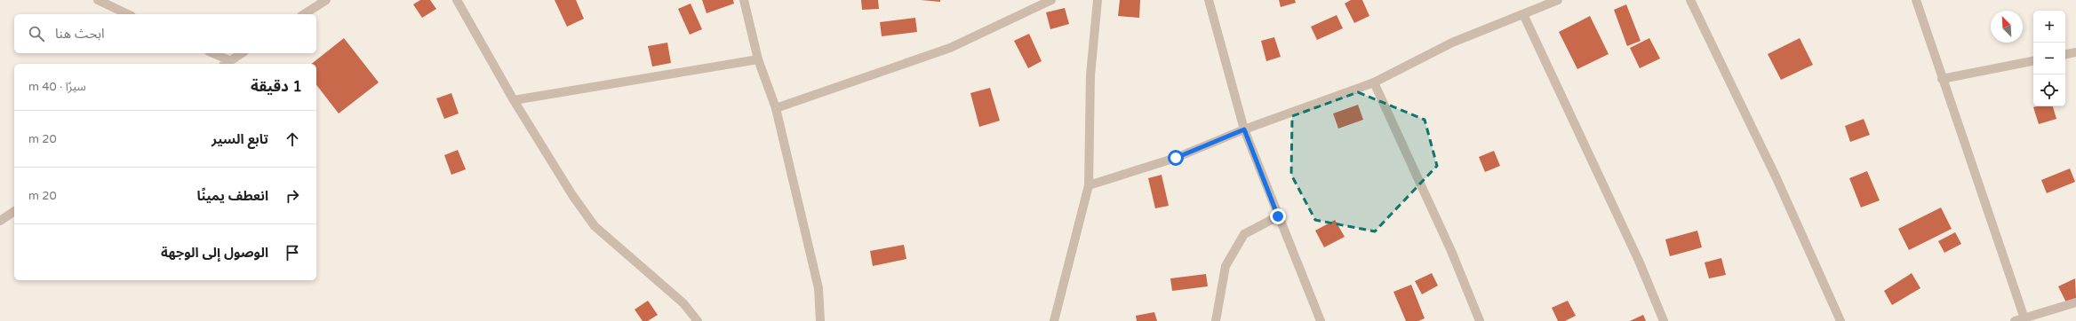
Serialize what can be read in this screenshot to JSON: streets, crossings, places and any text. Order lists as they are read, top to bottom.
{
  "north": "top left",
  "page": {
    "map_buttons": ["+", "−"],
    "search": "ابحث هنا",
    "heading": ["1 دقيقة", "سيرًا · 40 m"],
    "list": [
      ["تابع السير", "20 m"],
      ["انعطف يمينًا", "20 m"],
      "الوصول إلى الوجهة"
    ]
  }
}
